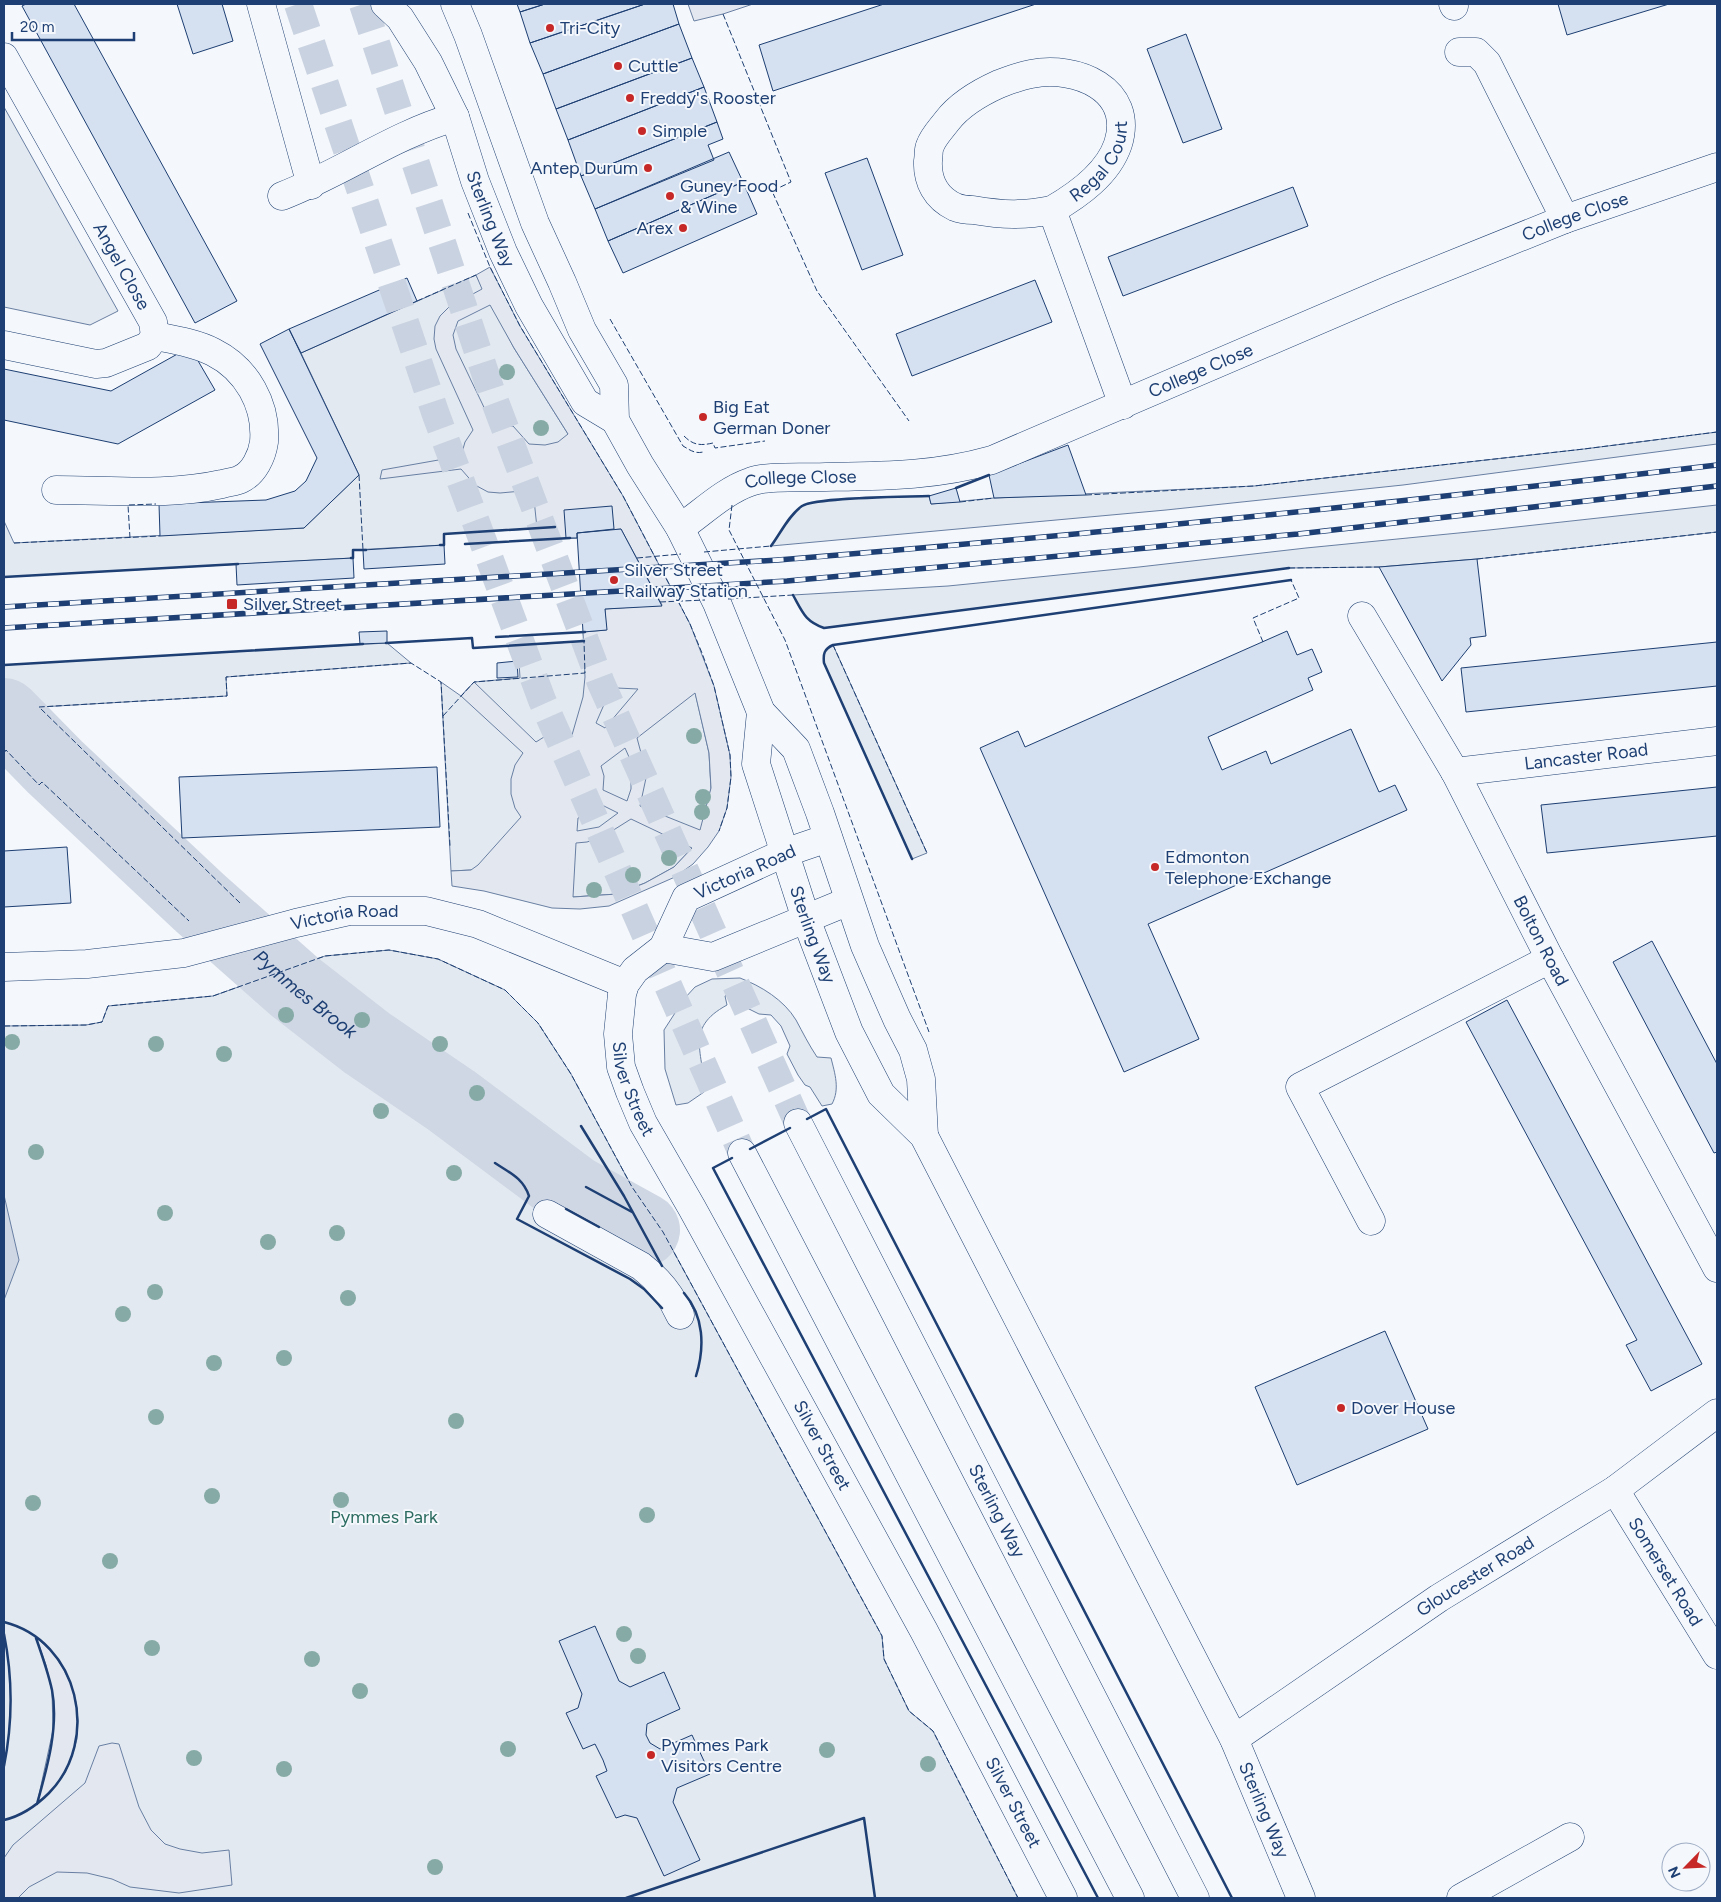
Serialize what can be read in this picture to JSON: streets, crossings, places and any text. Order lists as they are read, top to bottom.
{
  "streets": {
    "main road": [
      "Regal Court",
      "College Close",
      "Sterling Way",
      "Angel Close",
      "Lancaster Road",
      "Victoria Road",
      "Bolton Road",
      "Silver Street",
      "Somerset Road",
      "Gloucester Road"
    ]
  },
  "crossings": [
    ["Regal Court", "College Close"],
    ["College Close", "Sterling Way"],
    ["Sterling Way", "Victoria Road"],
    ["Sterling Way", "Gloucester Road"],
    ["Lancaster Road", "Bolton Road"],
    ["Victoria Road", "Silver Street"],
    ["Somerset Road", "Gloucester Road"]
  ],
  "water": ["Pymmes Brook"],
  "parks": ["Pymmes Park"],
  "places": {
    "other": [
      "Tri-City",
      "Cuttle",
      "Freddy's Rooster",
      "Simple",
      "Antep Durum",
      "Guney Food & Wine",
      "Arex",
      "Big Eat German Doner",
      "Silver Street Railway Station",
      "Edmonton Telephone Exchange",
      "Dover House",
      "Pymmes Park Visitors Centre"
    ],
    "transit": ["Silver Street"]
  },
  "scale_bar": "20 m",
  "north": "bottom left"
}
